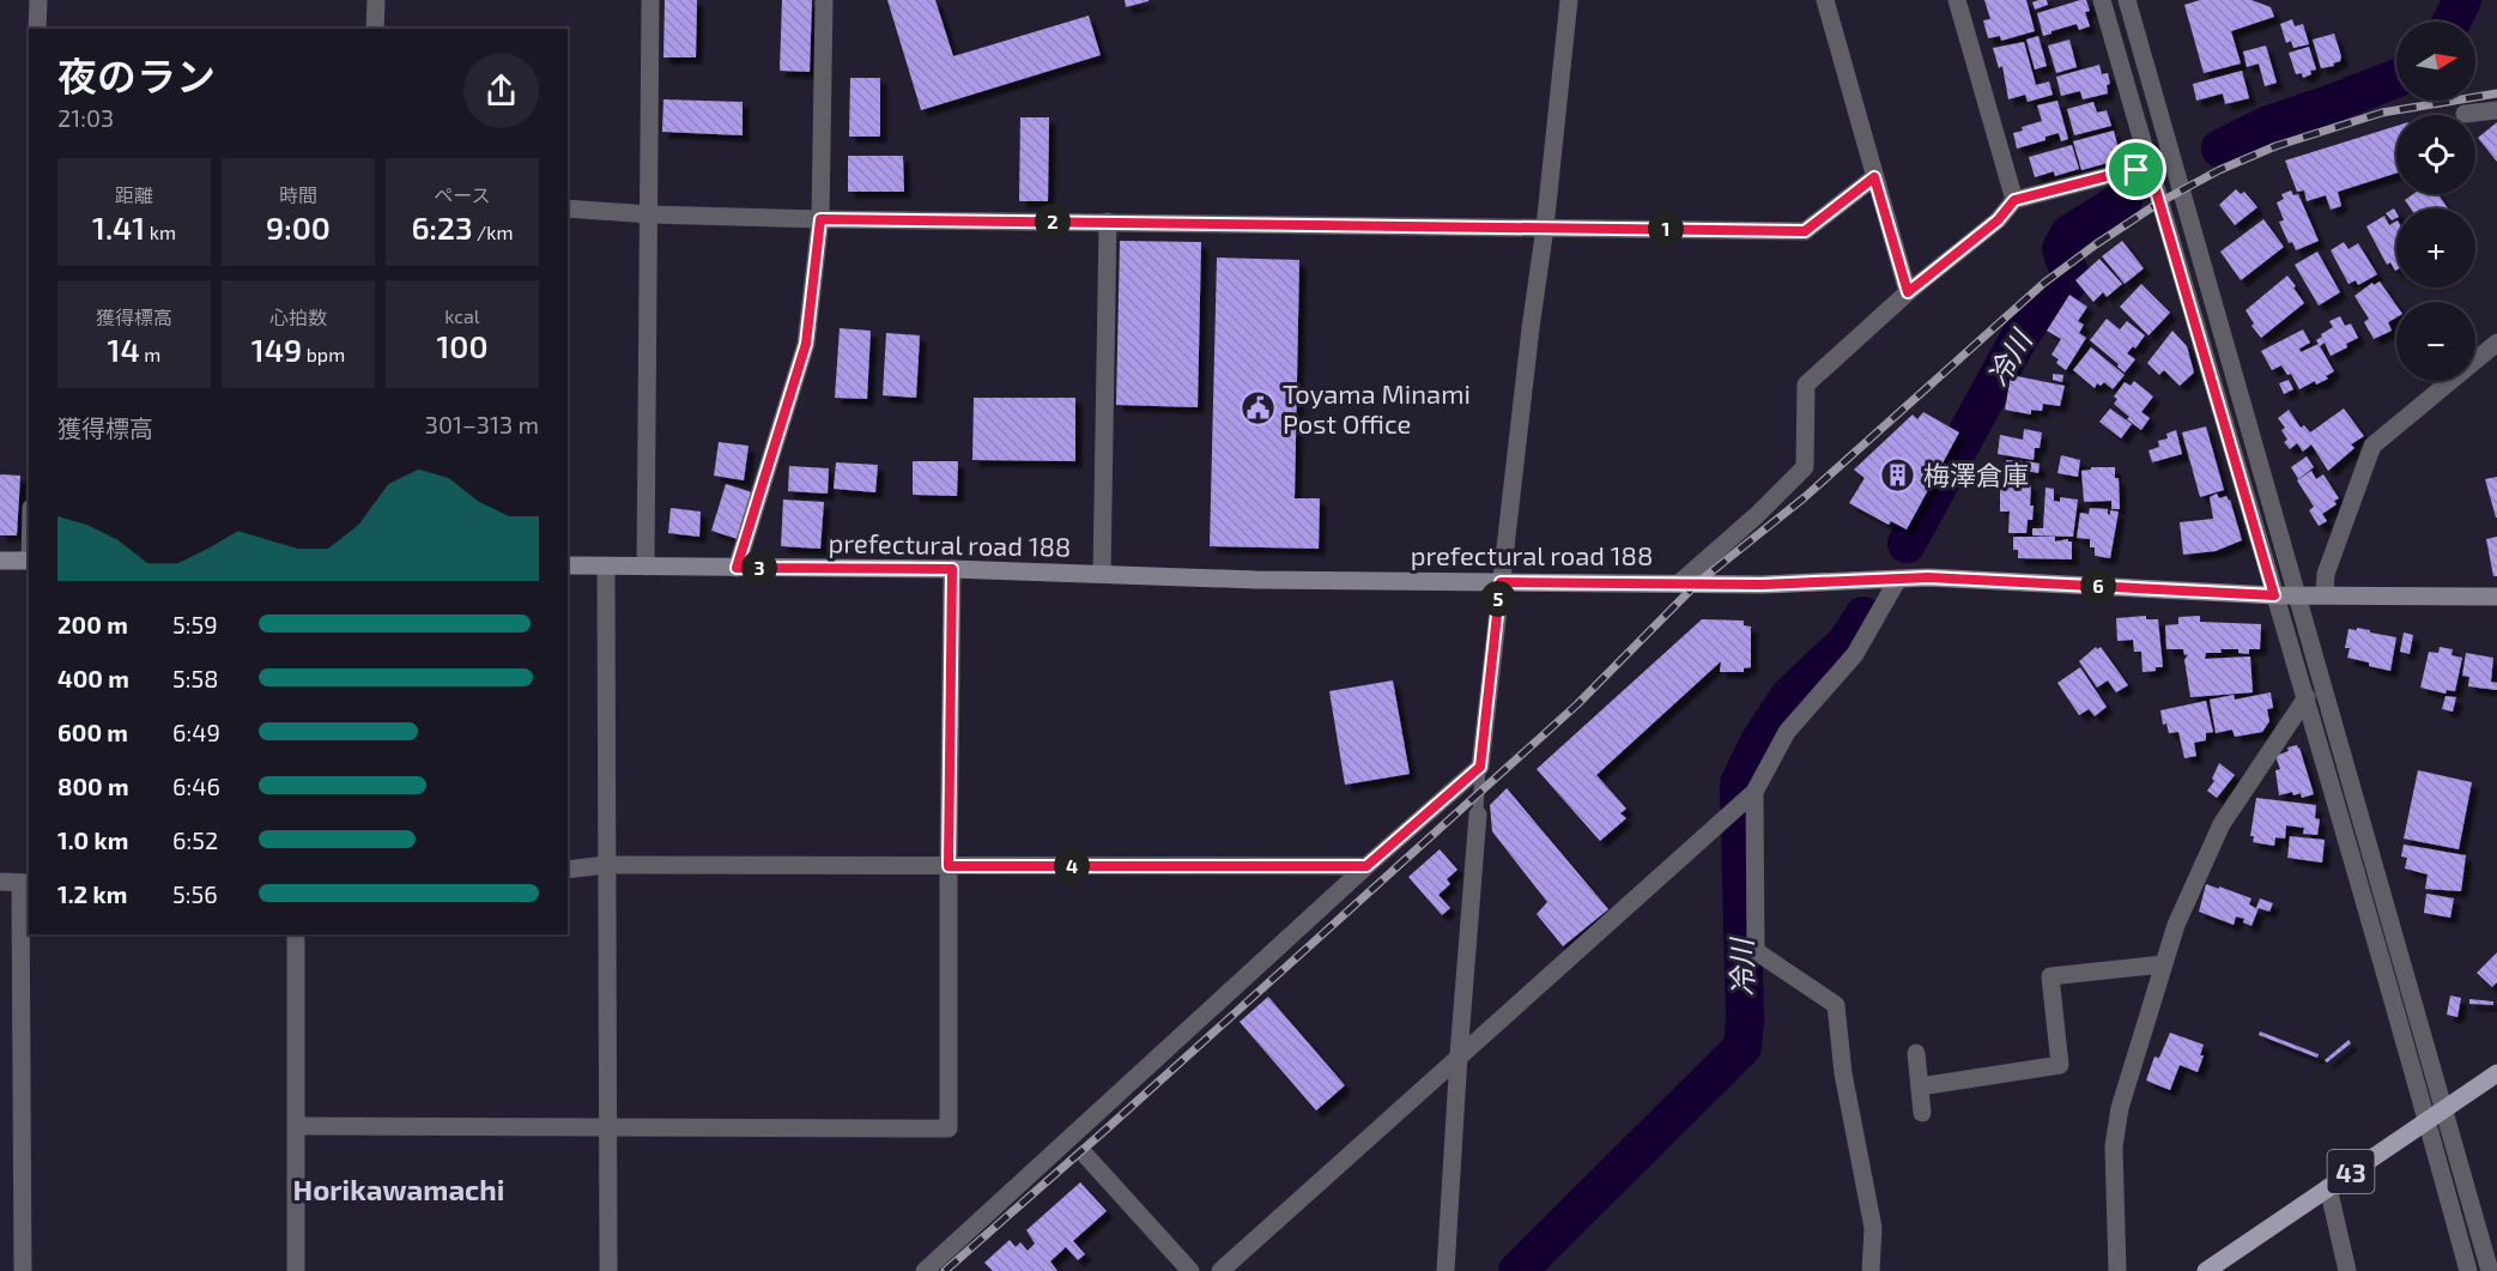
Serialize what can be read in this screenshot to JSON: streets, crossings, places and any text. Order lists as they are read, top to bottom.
{
  "streets": {
    "main road": ["prefectural road 188", "43"]
  },
  "districts": ["Horikawamachi"],
  "water": ["冷川"],
  "places": {
    "public building": ["Toyama Minami Post Office"],
    "building": ["梅澤倉庫"]
  },
  "north": "right",
  "page": {
    "map_buttons": ["+", "−"],
    "heading": ["夜のラン", "21:03"],
    "stats": [
      ["距離", "1.41 km"],
      ["時間", "9:00"],
      ["ペース", "6:23 /km"],
      ["獲得標高", "14 m"],
      ["心拍数", "149 bpm"],
      ["kcal", "100"]
    ],
    "pins": [
      "2",
      "1",
      "3",
      "6",
      "5",
      "4"
    ],
    "chart": ["獲得標高", "301–313 m"],
    "list": [
      {
        "name": "200 m",
        "note": "5:59"
      },
      {
        "name": "400 m",
        "note": "5:58"
      },
      {
        "name": "600 m",
        "note": "6:49"
      },
      {
        "name": "800 m",
        "note": "6:46"
      },
      {
        "name": "1.0 km",
        "note": "6:52"
      },
      {
        "name": "1.2 km",
        "note": "5:56"
      }
    ]
  }
}
